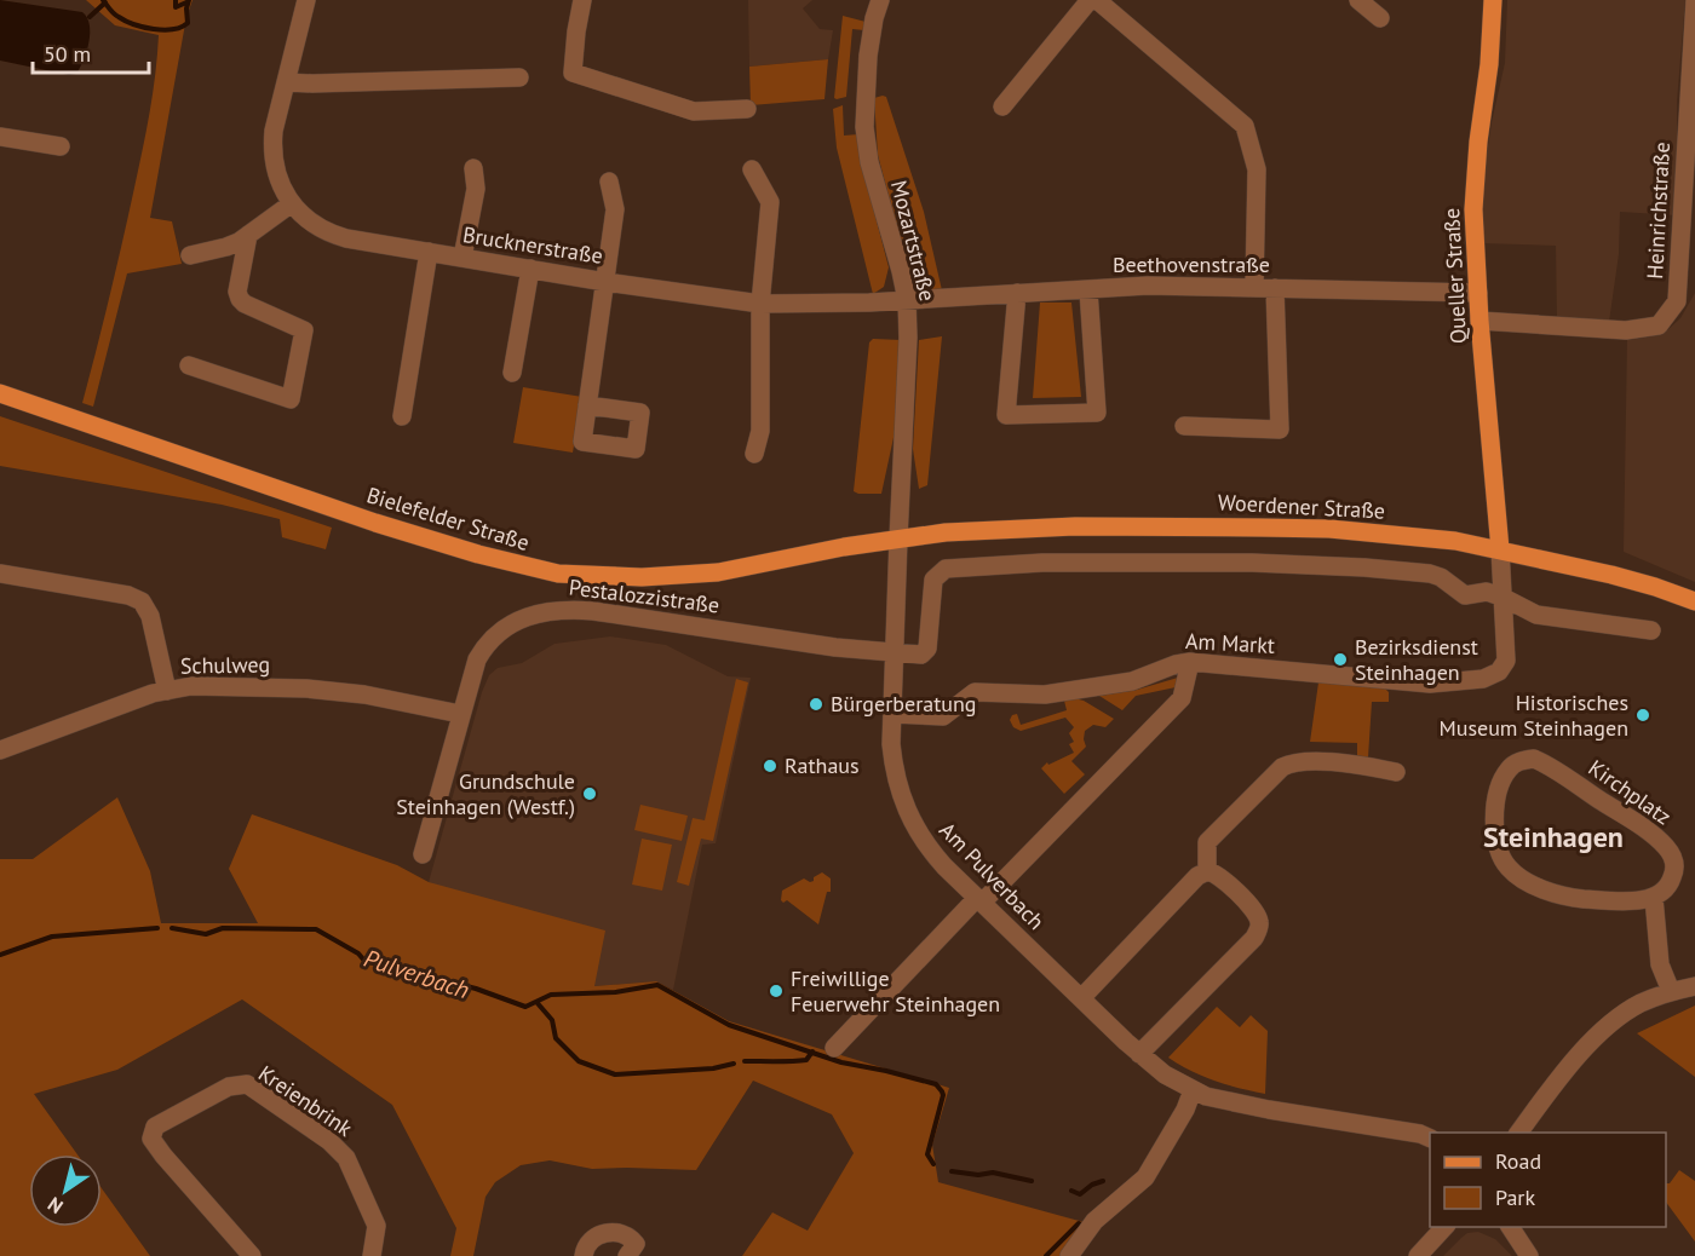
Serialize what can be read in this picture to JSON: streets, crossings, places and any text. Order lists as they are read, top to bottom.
{
  "streets": {
    "main road": ["Queller Straße", "Woerdener Straße", "Bielefelder Straße"],
    "street": [
      "Heinrichstraße",
      "Mozartstraße",
      "Brucknerstraße",
      "Beethovenstraße",
      "Pestalozzistraße",
      "Am Markt",
      "Schulweg",
      "Kirchplatz",
      "Am Pulverbach",
      "Kreienbrink"
    ]
  },
  "crossings": [
    ["Heinrichstraße", "Queller Straße"],
    ["Mozartstraße", "Brucknerstraße"],
    ["Mozartstraße", "Beethovenstraße"],
    ["Mozartstraße", "Woerdener Straße"],
    ["Mozartstraße", "Bielefelder Straße"],
    ["Mozartstraße", "Am Pulverbach"],
    ["Brucknerstraße", "Beethovenstraße"],
    ["Beethovenstraße", "Queller Straße"],
    ["Queller Straße", "Woerdener Straße"],
    ["Queller Straße", "Am Markt"],
    ["Woerdener Straße", "Bielefelder Straße"],
    ["Woerdener Straße", "Am Markt"],
    ["Woerdener Straße", "Am Pulverbach"],
    ["Bielefelder Straße", "Am Pulverbach"],
    ["Pestalozzistraße", "Schulweg"],
    ["Pestalozzistraße", "Am Pulverbach"],
    ["Am Markt", "Am Pulverbach"]
  ],
  "districts": ["Steinhagen"],
  "water": ["Pulverbach"],
  "places": [
    "Bezirksdienst Steinhagen",
    "Bürgerberatung",
    "Historisches Museum Steinhagen",
    "Rathaus",
    "Grundschule Steinhagen (Westf.)",
    "Freiwillige Feuerwehr Steinhagen"
  ],
  "legend": ["Road", "Park"],
  "scale_bar": "50 m",
  "north": "bottom left"
}
